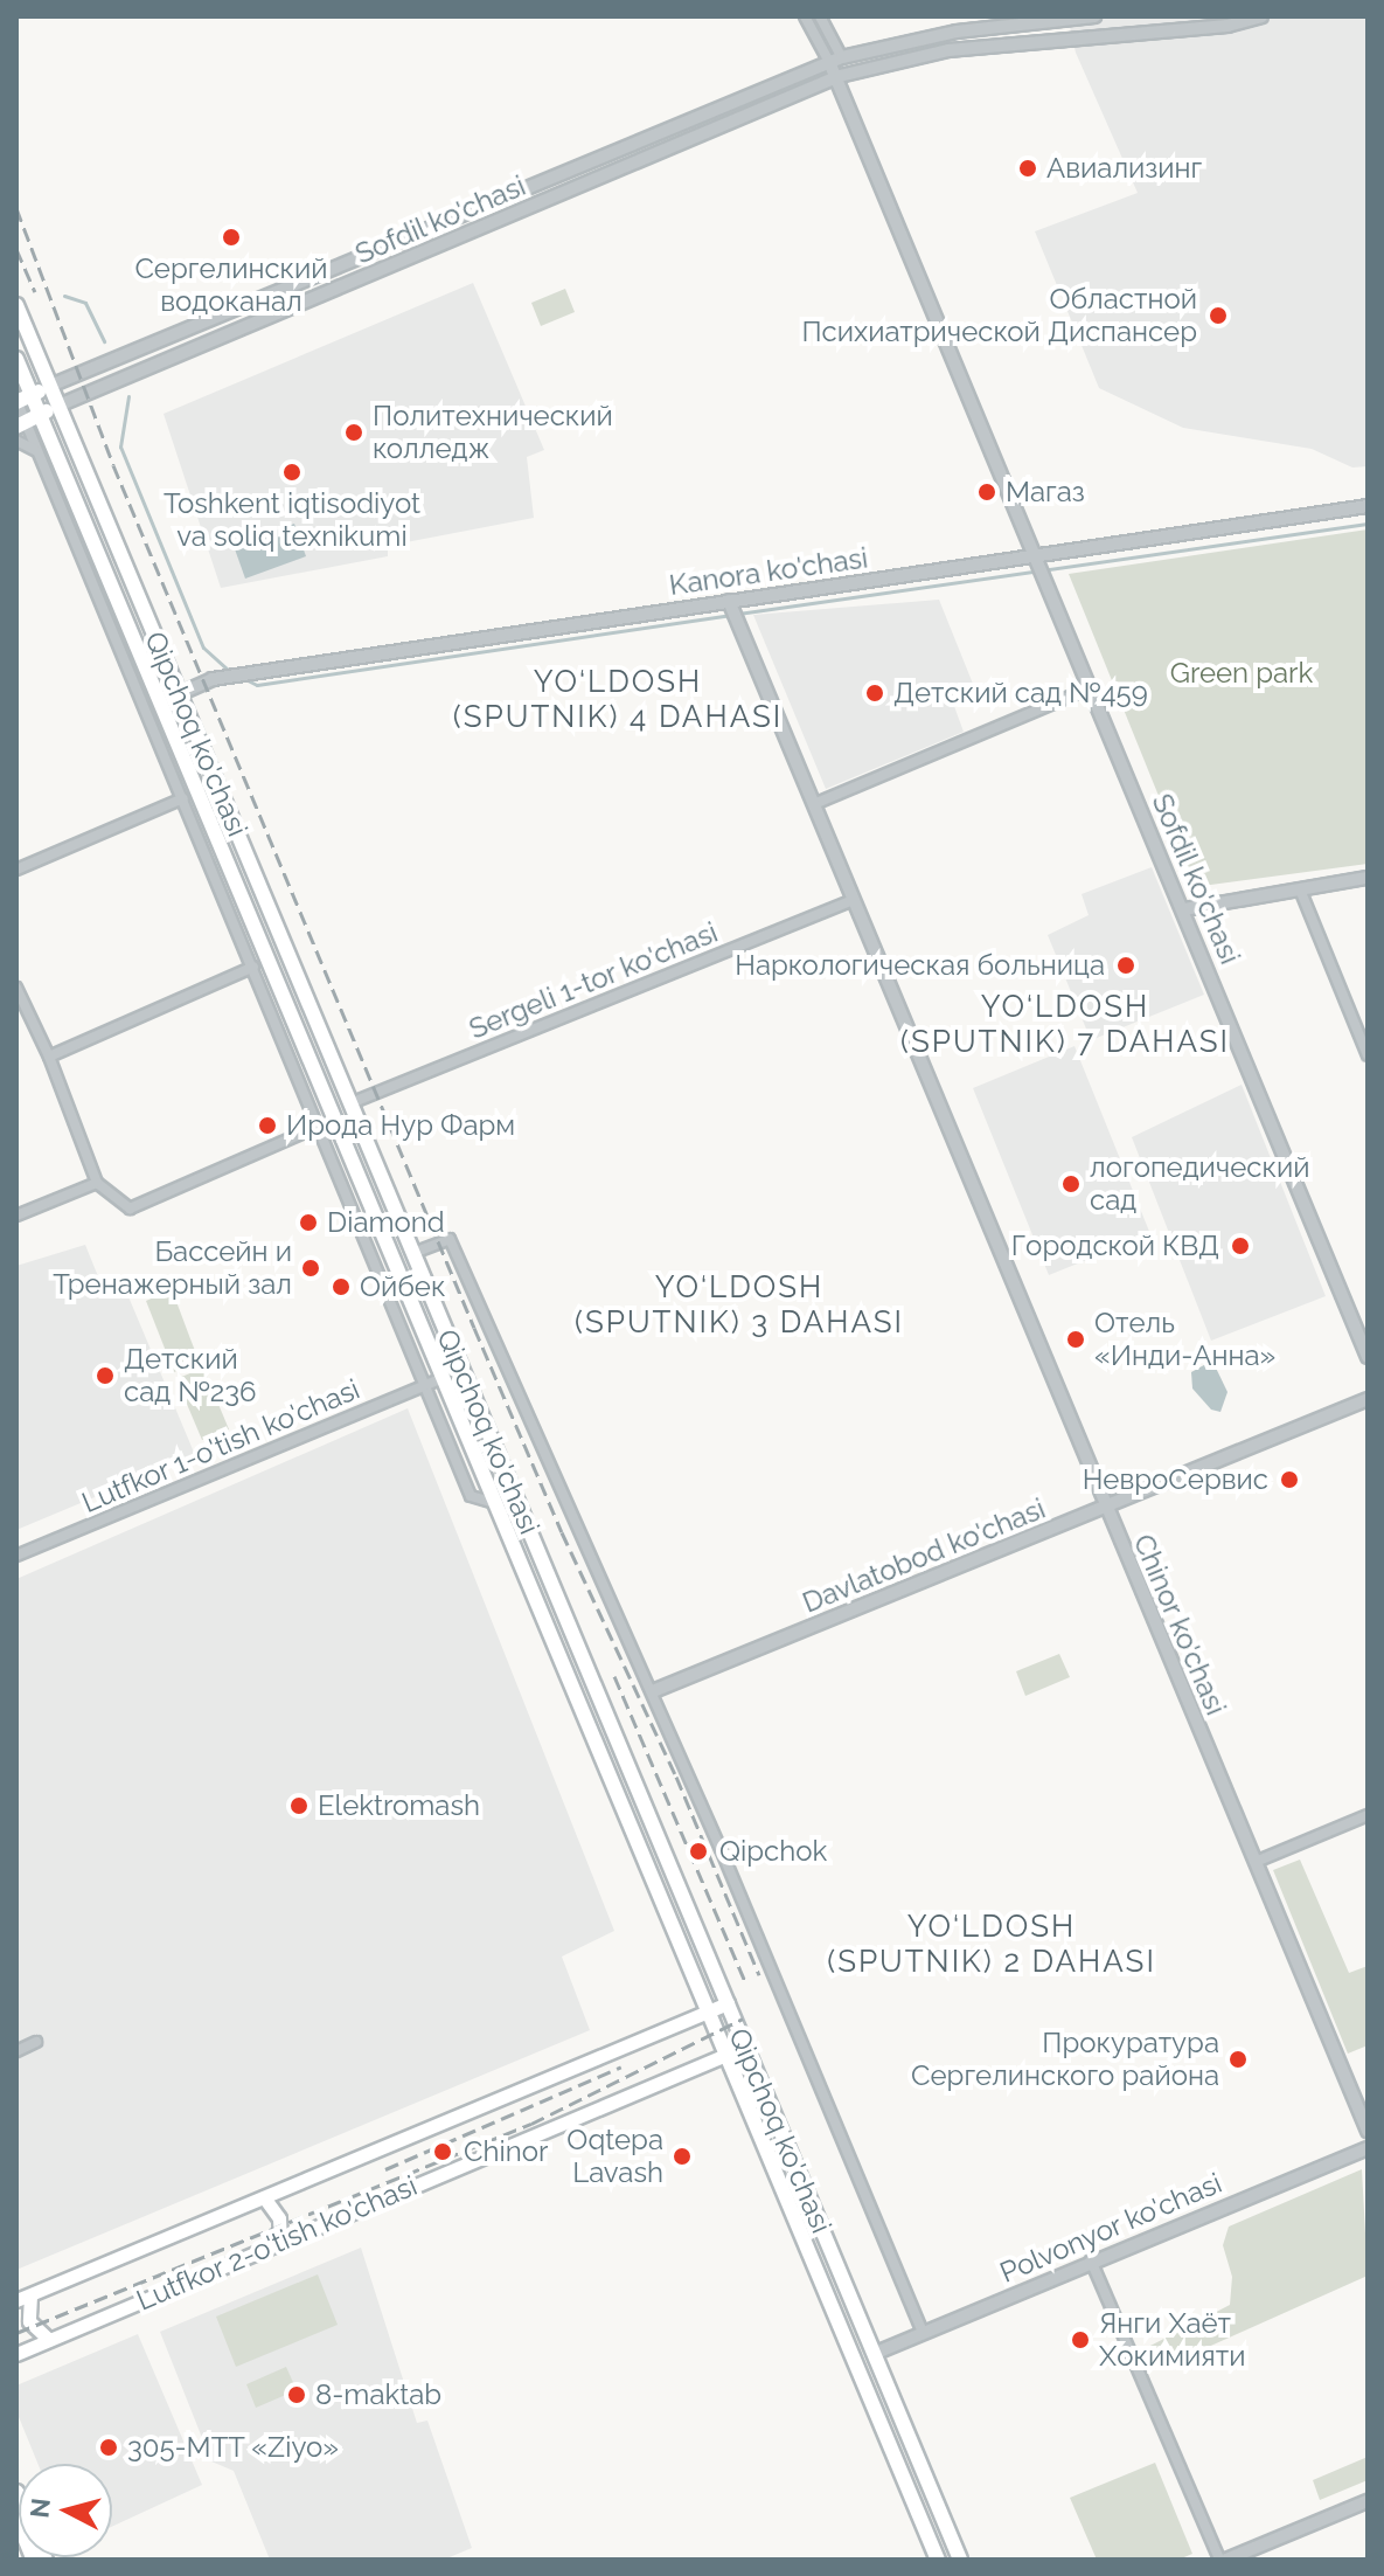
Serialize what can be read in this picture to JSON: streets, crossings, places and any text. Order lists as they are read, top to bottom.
{
  "streets": {
    "main road": ["Qipchoq ko'chasi", "Lutfkor 2-o'tish ko'chasi"],
    "street": [
      "Sofdil ko'chasi",
      "Kanora ko'chasi",
      "Sergeli 1-tor ko'chasi",
      "Lutfkor 1-o'tish ko'chasi",
      "Davlatobod ko'chasi",
      "Chinor ko'chasi",
      "Polvonyor ko'chasi"
    ]
  },
  "crossings": [
    ["Sofdil ko'chasi", "Kanora ko'chasi"],
    ["Sofdil ko'chasi", "Qipchoq ko'chasi"],
    ["Kanora ko'chasi", "Qipchoq ko'chasi"],
    ["Kanora ko'chasi", "Chinor ko'chasi"],
    ["Qipchoq ko'chasi", "Sergeli 1-tor ko'chasi"],
    ["Qipchoq ko'chasi", "Lutfkor 1-o'tish ko'chasi"],
    ["Qipchoq ko'chasi", "Polvonyor ko'chasi"],
    ["Qipchoq ko'chasi", "Lutfkor 2-o'tish ko'chasi"],
    ["Sergeli 1-tor ko'chasi", "Chinor ko'chasi"],
    ["Davlatobod ko'chasi", "Chinor ko'chasi"]
  ],
  "districts": [
    "YO‘LDOSH (SPUTNIK) 4 DAHASI",
    "YO‘LDOSH (SPUTNIK) 7 DAHASI",
    "YO‘LDOSH (SPUTNIK) 3 DAHASI",
    "YO‘LDOSH (SPUTNIK) 2 DAHASI"
  ],
  "parks": ["Green park"],
  "places": [
    "Авиализинг",
    "Сергелинский водоканал",
    "Областной Психиатрической Диспансер",
    "Политехнический колледж",
    "Toshkent iqtisodiyot va soliq texnikumi",
    "Магаз",
    "Детский сад №459",
    "Наркологическая больница",
    "Ирода Нур Фарм",
    "логопедический сад",
    "Diamond",
    "Городской КВД",
    "Бассейн и Тренажерный зал",
    "Ойбек",
    "Отель «Инди-Анна»",
    "Детский сад №236",
    "НевроСервис",
    "Elektromash",
    "Qipchok",
    "Прокуратура Сергелинского района",
    "Chinor",
    "Oqtepa Lavash",
    "Янги Хаёт Хокимияти",
    "8-maktab",
    "305-MTT «Ziyo»"
  ],
  "north": "left"
}
